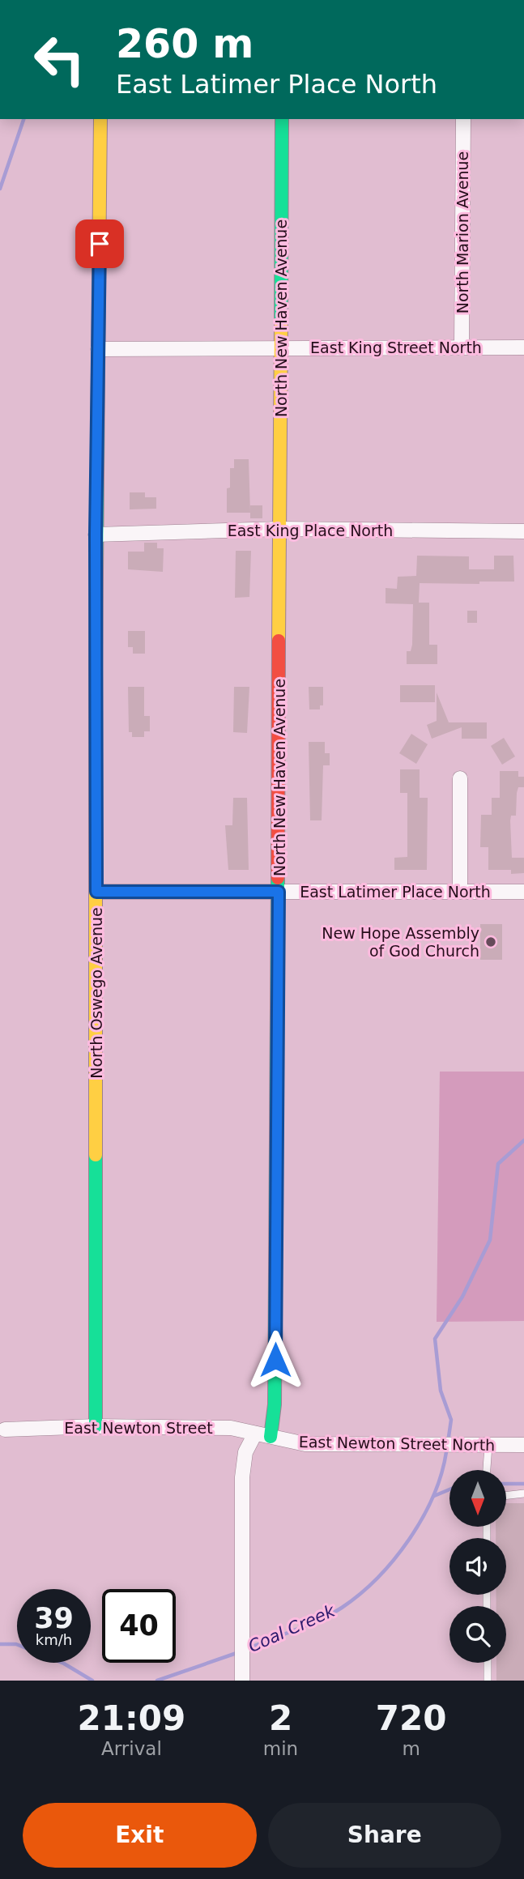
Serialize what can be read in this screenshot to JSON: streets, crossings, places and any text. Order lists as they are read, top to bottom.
{
  "streets": {
    "street": [
      "North Marion Avenue",
      "North New Haven Avenue",
      "East King Street North",
      "East King Place North",
      "East Latimer Place North",
      "North Oswego Avenue",
      "East Newton Street",
      "East Newton Street North"
    ]
  },
  "crossings": [
    ["North Marion Avenue", "East King Street North"],
    ["North New Haven Avenue", "East King Street North"],
    ["North New Haven Avenue", "East King Place North"],
    ["North New Haven Avenue", "East Latimer Place North"],
    ["North New Haven Avenue", "East Newton Street"],
    ["North New Haven Avenue", "East Newton Street North"],
    ["East King Street North", "North Oswego Avenue"],
    ["East King Place North", "North Oswego Avenue"],
    ["East Latimer Place North", "North Oswego Avenue"],
    ["North Oswego Avenue", "East Newton Street"],
    ["East Newton Street", "East Newton Street North"]
  ],
  "water": ["Coal Creek"],
  "places": ["New Hope Assembly of God Church"],
  "north": "bottom",
  "page": {
    "turn": ["260 m", "East Latimer Place North"],
    "speed": "39 km/h",
    "limit": "40",
    "eta": [
      "21:09",
      "Arrival",
      "2",
      "min",
      "720",
      "m"
    ],
    "buttons": ["Exit", "Share"]
  }
}
